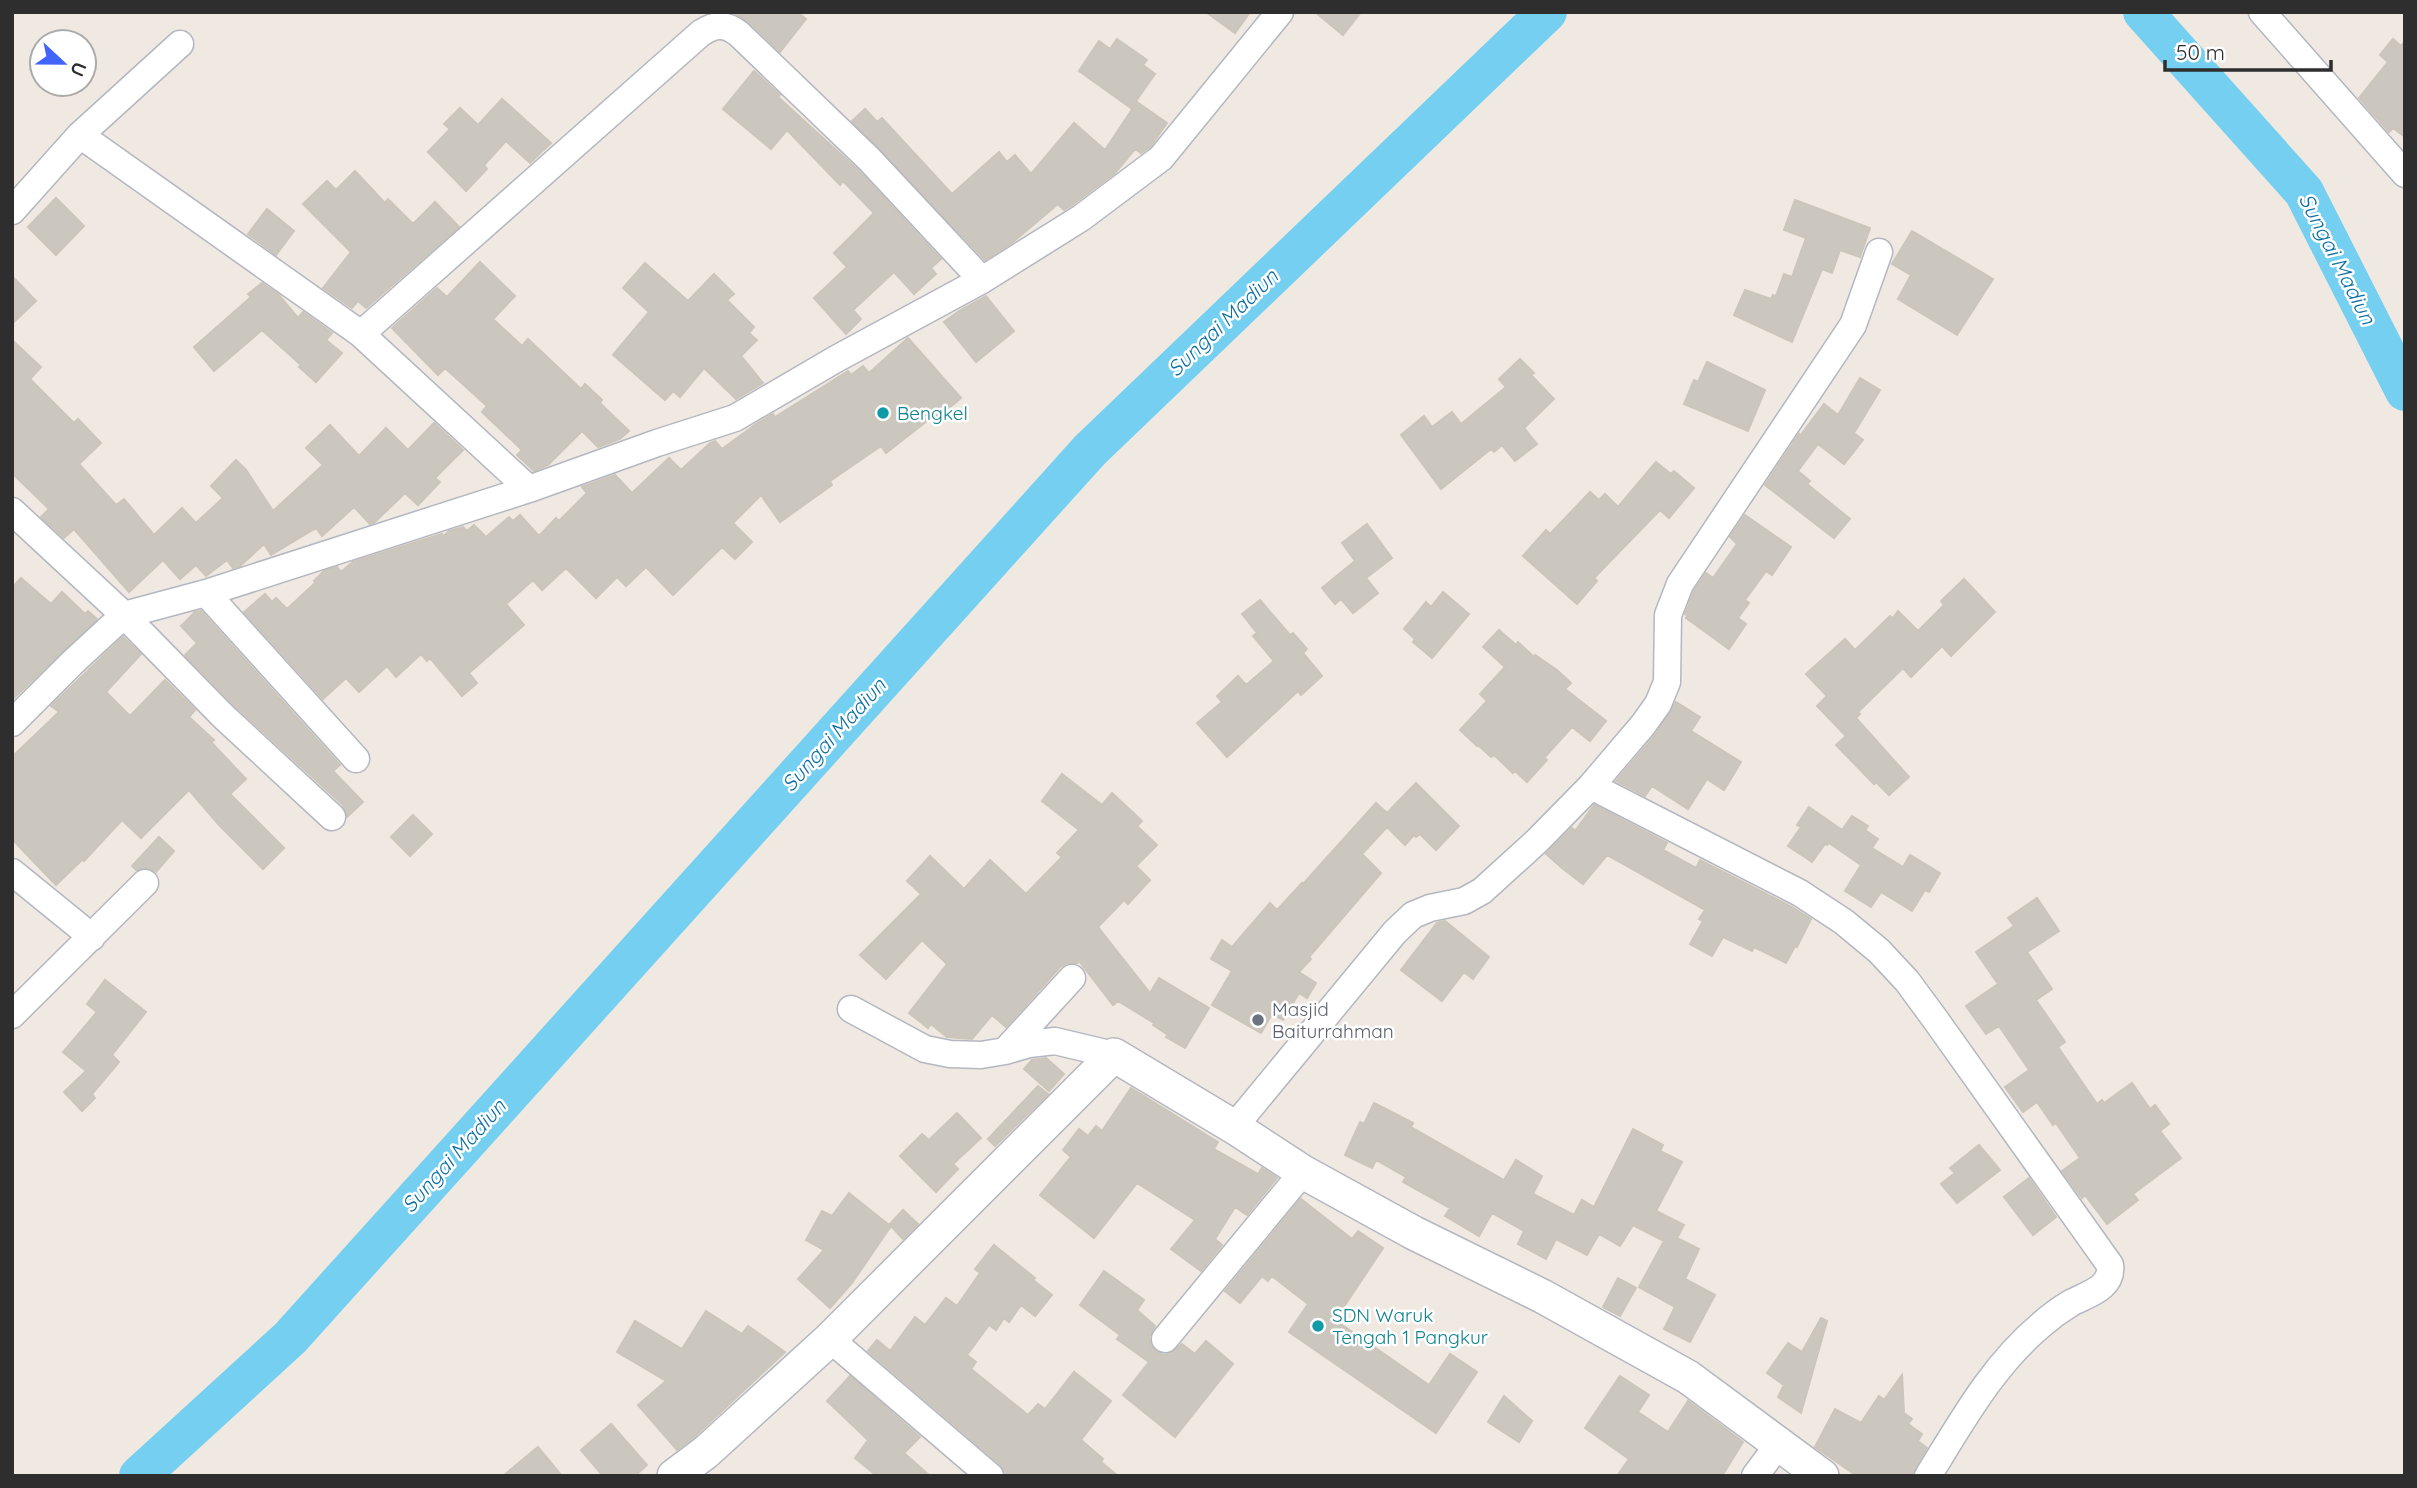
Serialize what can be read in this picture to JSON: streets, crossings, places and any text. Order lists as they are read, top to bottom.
{
  "water": ["Sungai Madiun"],
  "places": ["Bengkel", "Masjid Baiturrahman", "SDN Waruk Tengah 1 Pangkur"],
  "scale_bar": "50 m",
  "north": "right"
}
